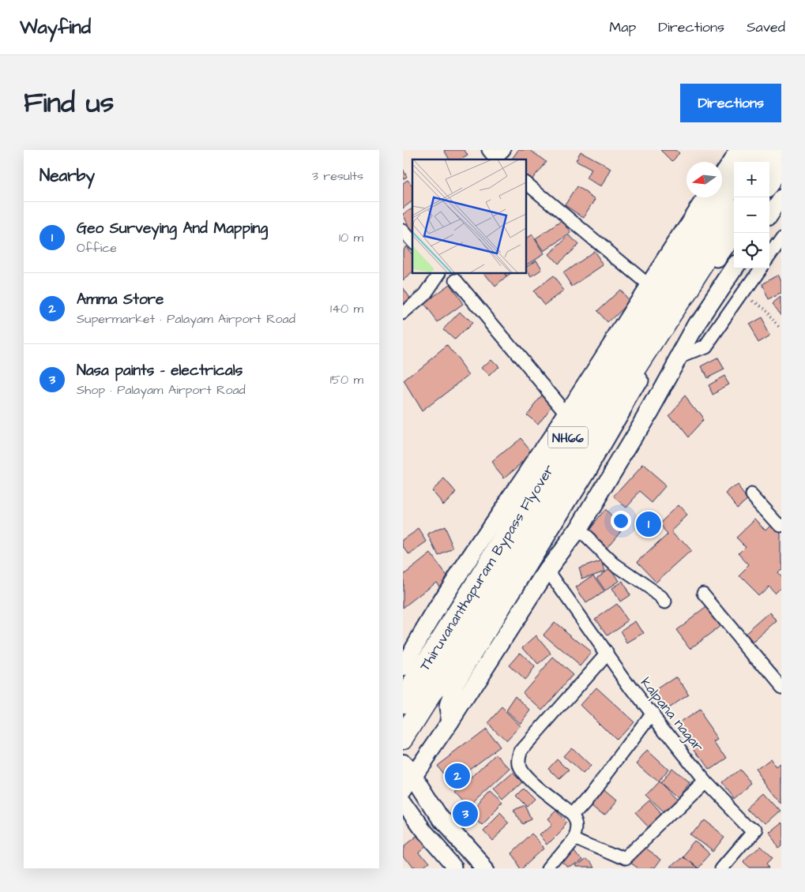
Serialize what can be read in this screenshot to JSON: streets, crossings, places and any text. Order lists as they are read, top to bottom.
{
  "streets": {
    "highway": ["NH66", "Thiruvananthapuram Bypass Flyover"],
    "street": ["kalpana nagar"]
  },
  "north": "left",
  "page": {
    "header": "Wayfind",
    "nav": ["Map", "Directions", "Saved"],
    "title": "Find us",
    "buttons": "Directions",
    "heading": ["Nearby", "3 results"],
    "map_buttons": ["+", "−"],
    "list": [
      {
        "mark": "1",
        "name": "Geo Surveying And Mapping",
        "note": "Office",
        "value": "10 m"
      },
      {
        "mark": "2",
        "name": "Amma Store",
        "note": "Supermarket · Palayam Airport Road",
        "value": "140 m"
      },
      {
        "mark": "3",
        "name": "Nasa paints - electricals",
        "note": "Shop · Palayam Airport Road",
        "value": "150 m"
      }
    ],
    "pins": ["1", "2", "3"]
  }
}
